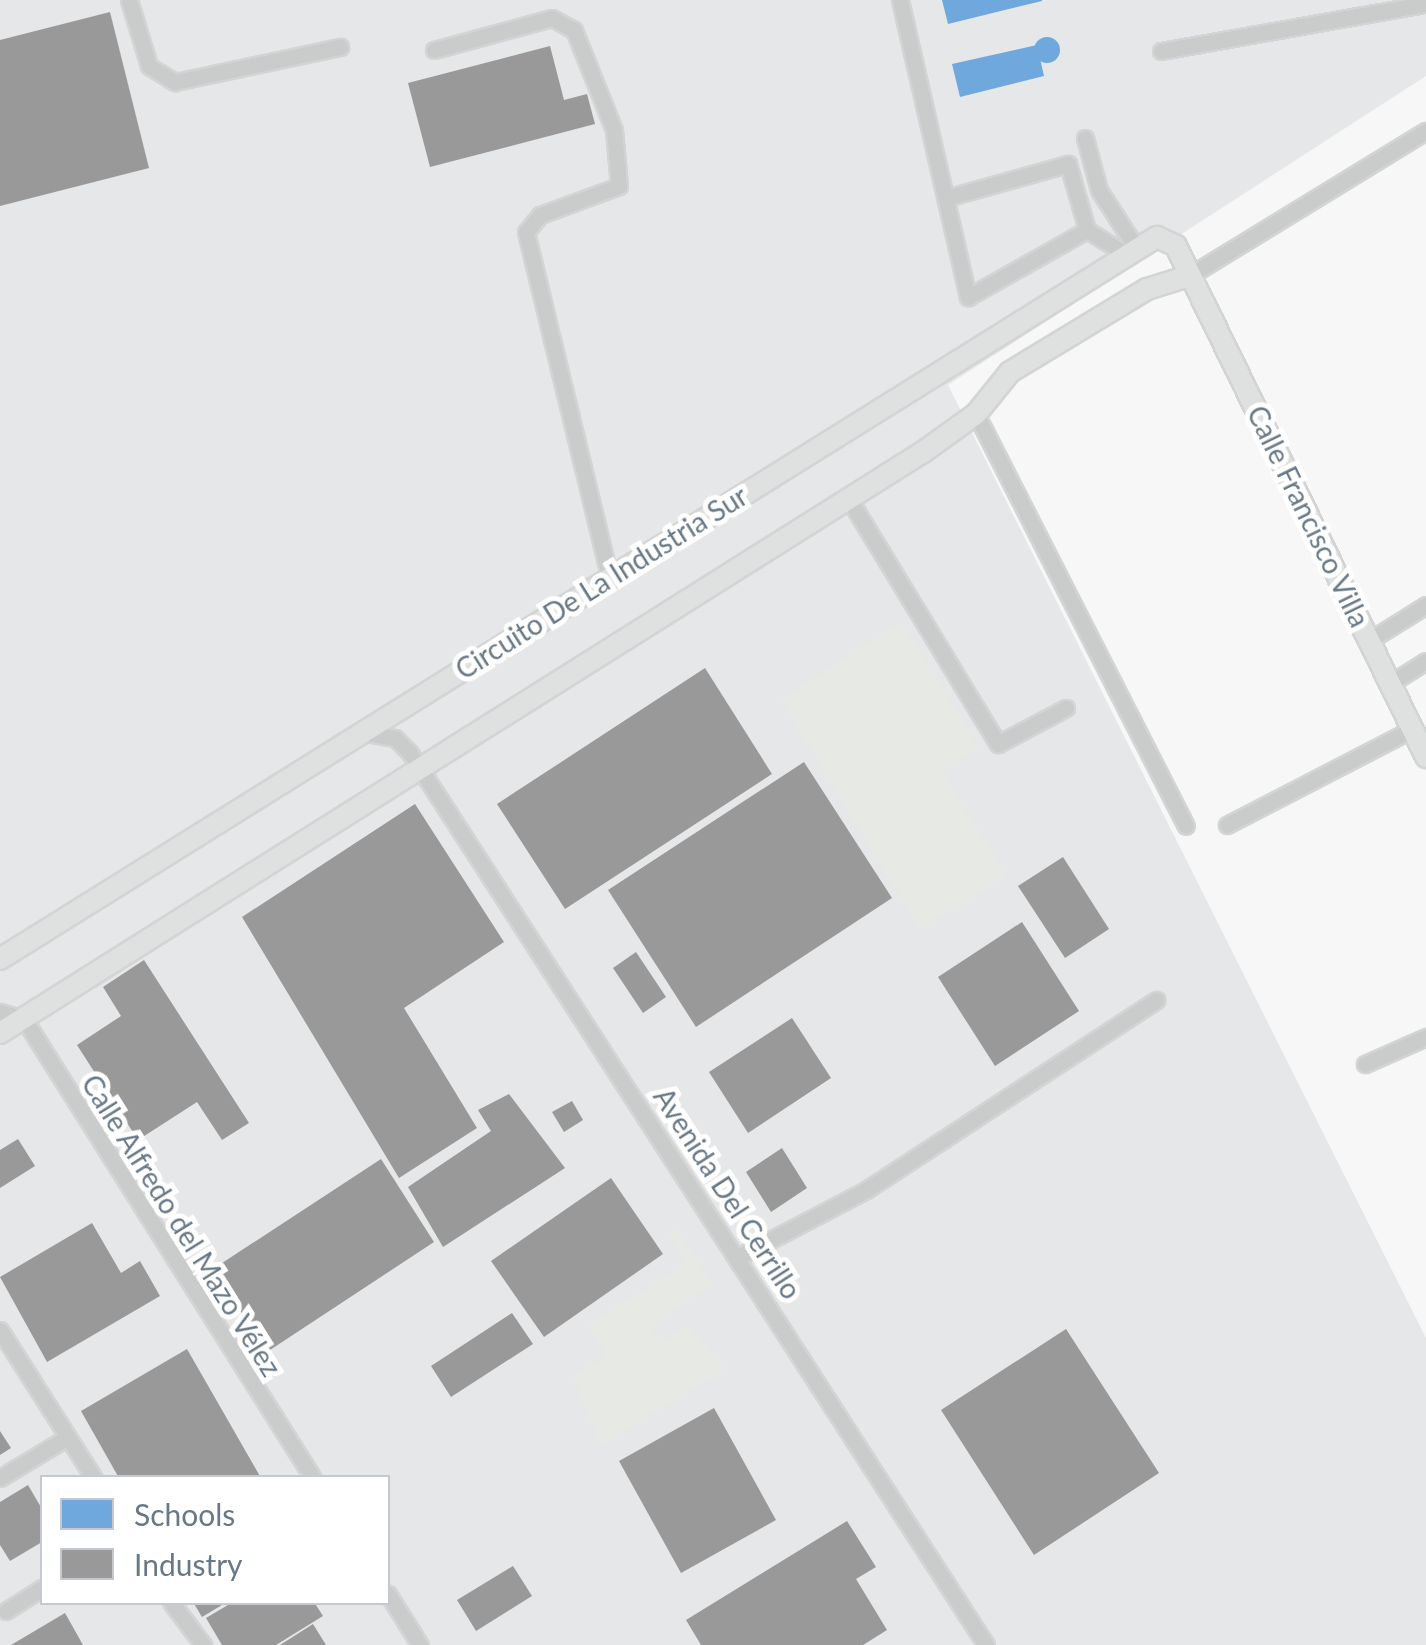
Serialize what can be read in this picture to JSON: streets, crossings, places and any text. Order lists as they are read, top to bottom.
{
  "streets": {
    "main road": ["Calle Francisco Villa", "Circuito De La Industria Sur"],
    "street": ["Avenida Del Cerrillo", "Calle Alfredo del Mazo Vélez"]
  },
  "crossings": [
    ["Circuito De La Industria Sur", "Avenida Del Cerrillo"]
  ],
  "legend": ["Schools", "Industry"]
}
